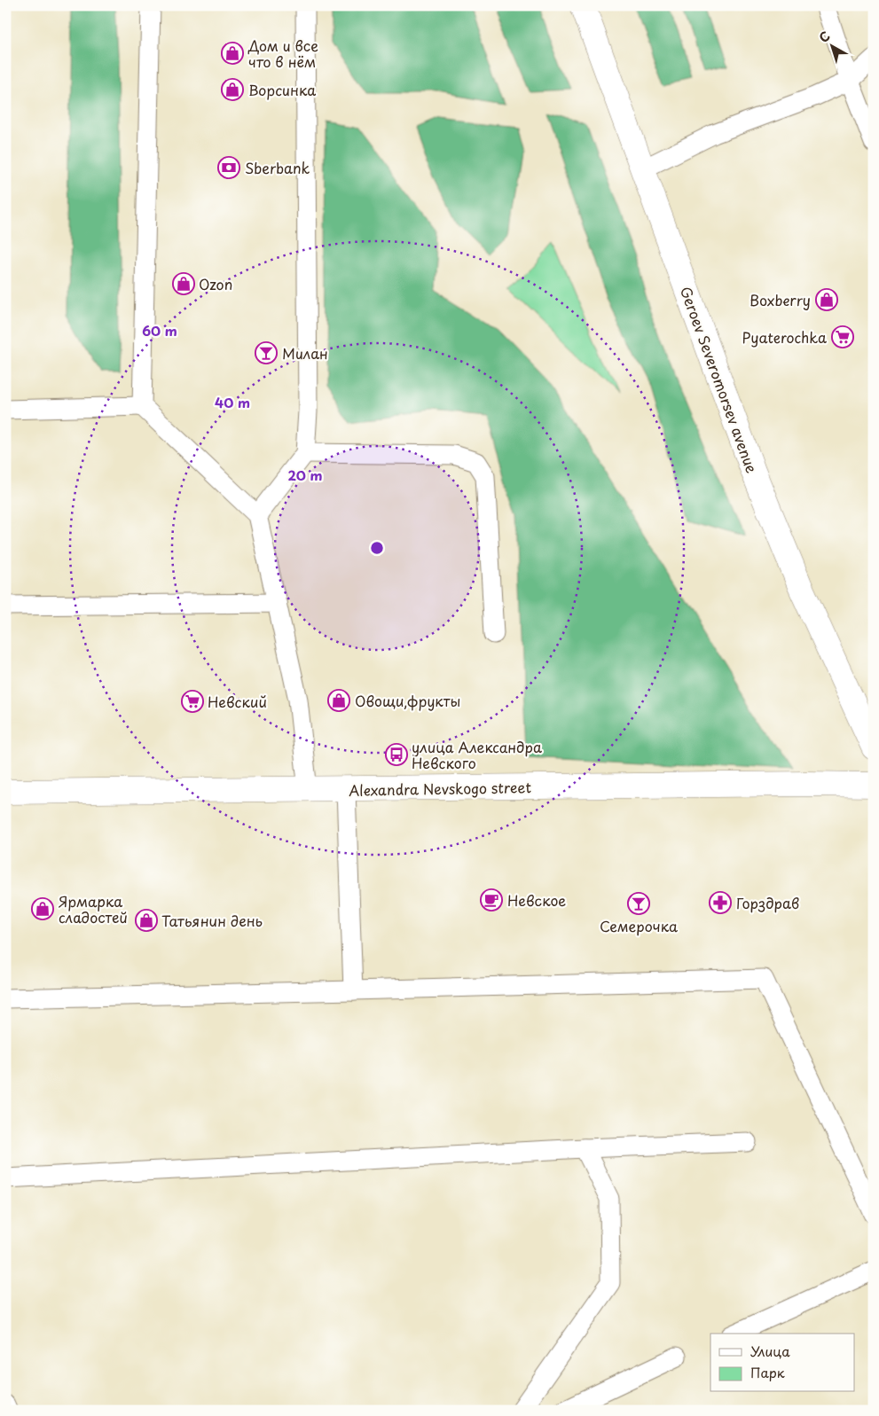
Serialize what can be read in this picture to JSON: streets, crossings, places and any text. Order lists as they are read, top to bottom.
{
  "streets": {
    "street": ["Geroev Severomorsev avenue", "Alexandra Nevskogo street"]
  },
  "places": {
    "shop": [
      "Дом и все что в нём",
      "Ворсинка",
      "Ozon",
      "Boxberry",
      "Овощи,фрукты",
      "Ярмарка сладостей",
      "Татьянин день"
    ],
    "bank": ["Sberbank"],
    "supermarket": ["Pyaterochka", "Невский"],
    "bar": ["Милан", "Семерочка"],
    "bus stop": ["улица Александра Невского"],
    "cafe": ["Невское"],
    "pharmacy": ["Горздрав"]
  },
  "legend": ["Улица", "Парк"],
  "north": "top left",
  "rings": ["60 m", "40 m", "20 m"]
}
